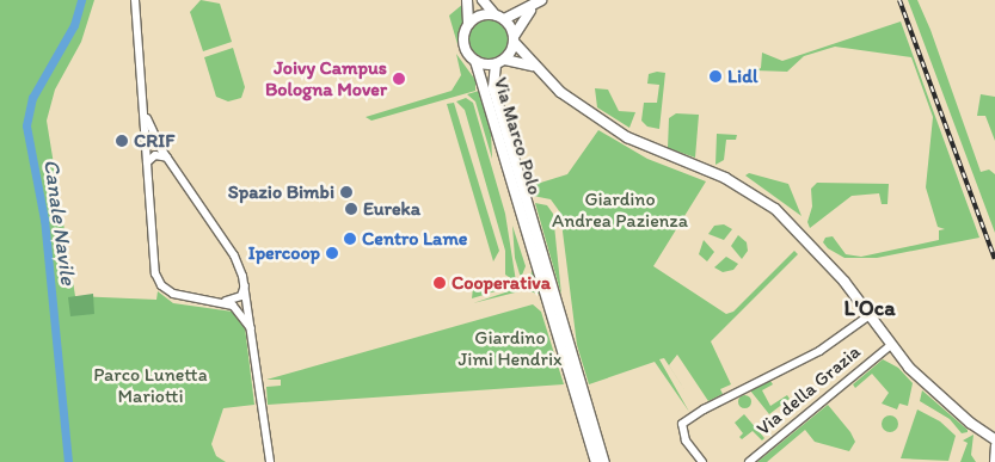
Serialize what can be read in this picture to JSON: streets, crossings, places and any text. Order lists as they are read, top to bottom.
{
  "streets": {
    "main road": ["Via Marco Polo"],
    "street": ["Via della Grazia"]
  },
  "districts": ["L'Oca"],
  "water": ["Canale Navile"],
  "parks": ["Giardino Andrea Pazienza", "Giardino Jimi Hendrix", "Parco Lunetta Mariotti"],
  "places": [
    "Lidl",
    "Joivy Campus Bologna Mover",
    "CRIF",
    "Spazio Bimbi",
    "Eureka",
    "Centro Lame",
    "Ipercoop",
    "Cooperativa"
  ]
}
